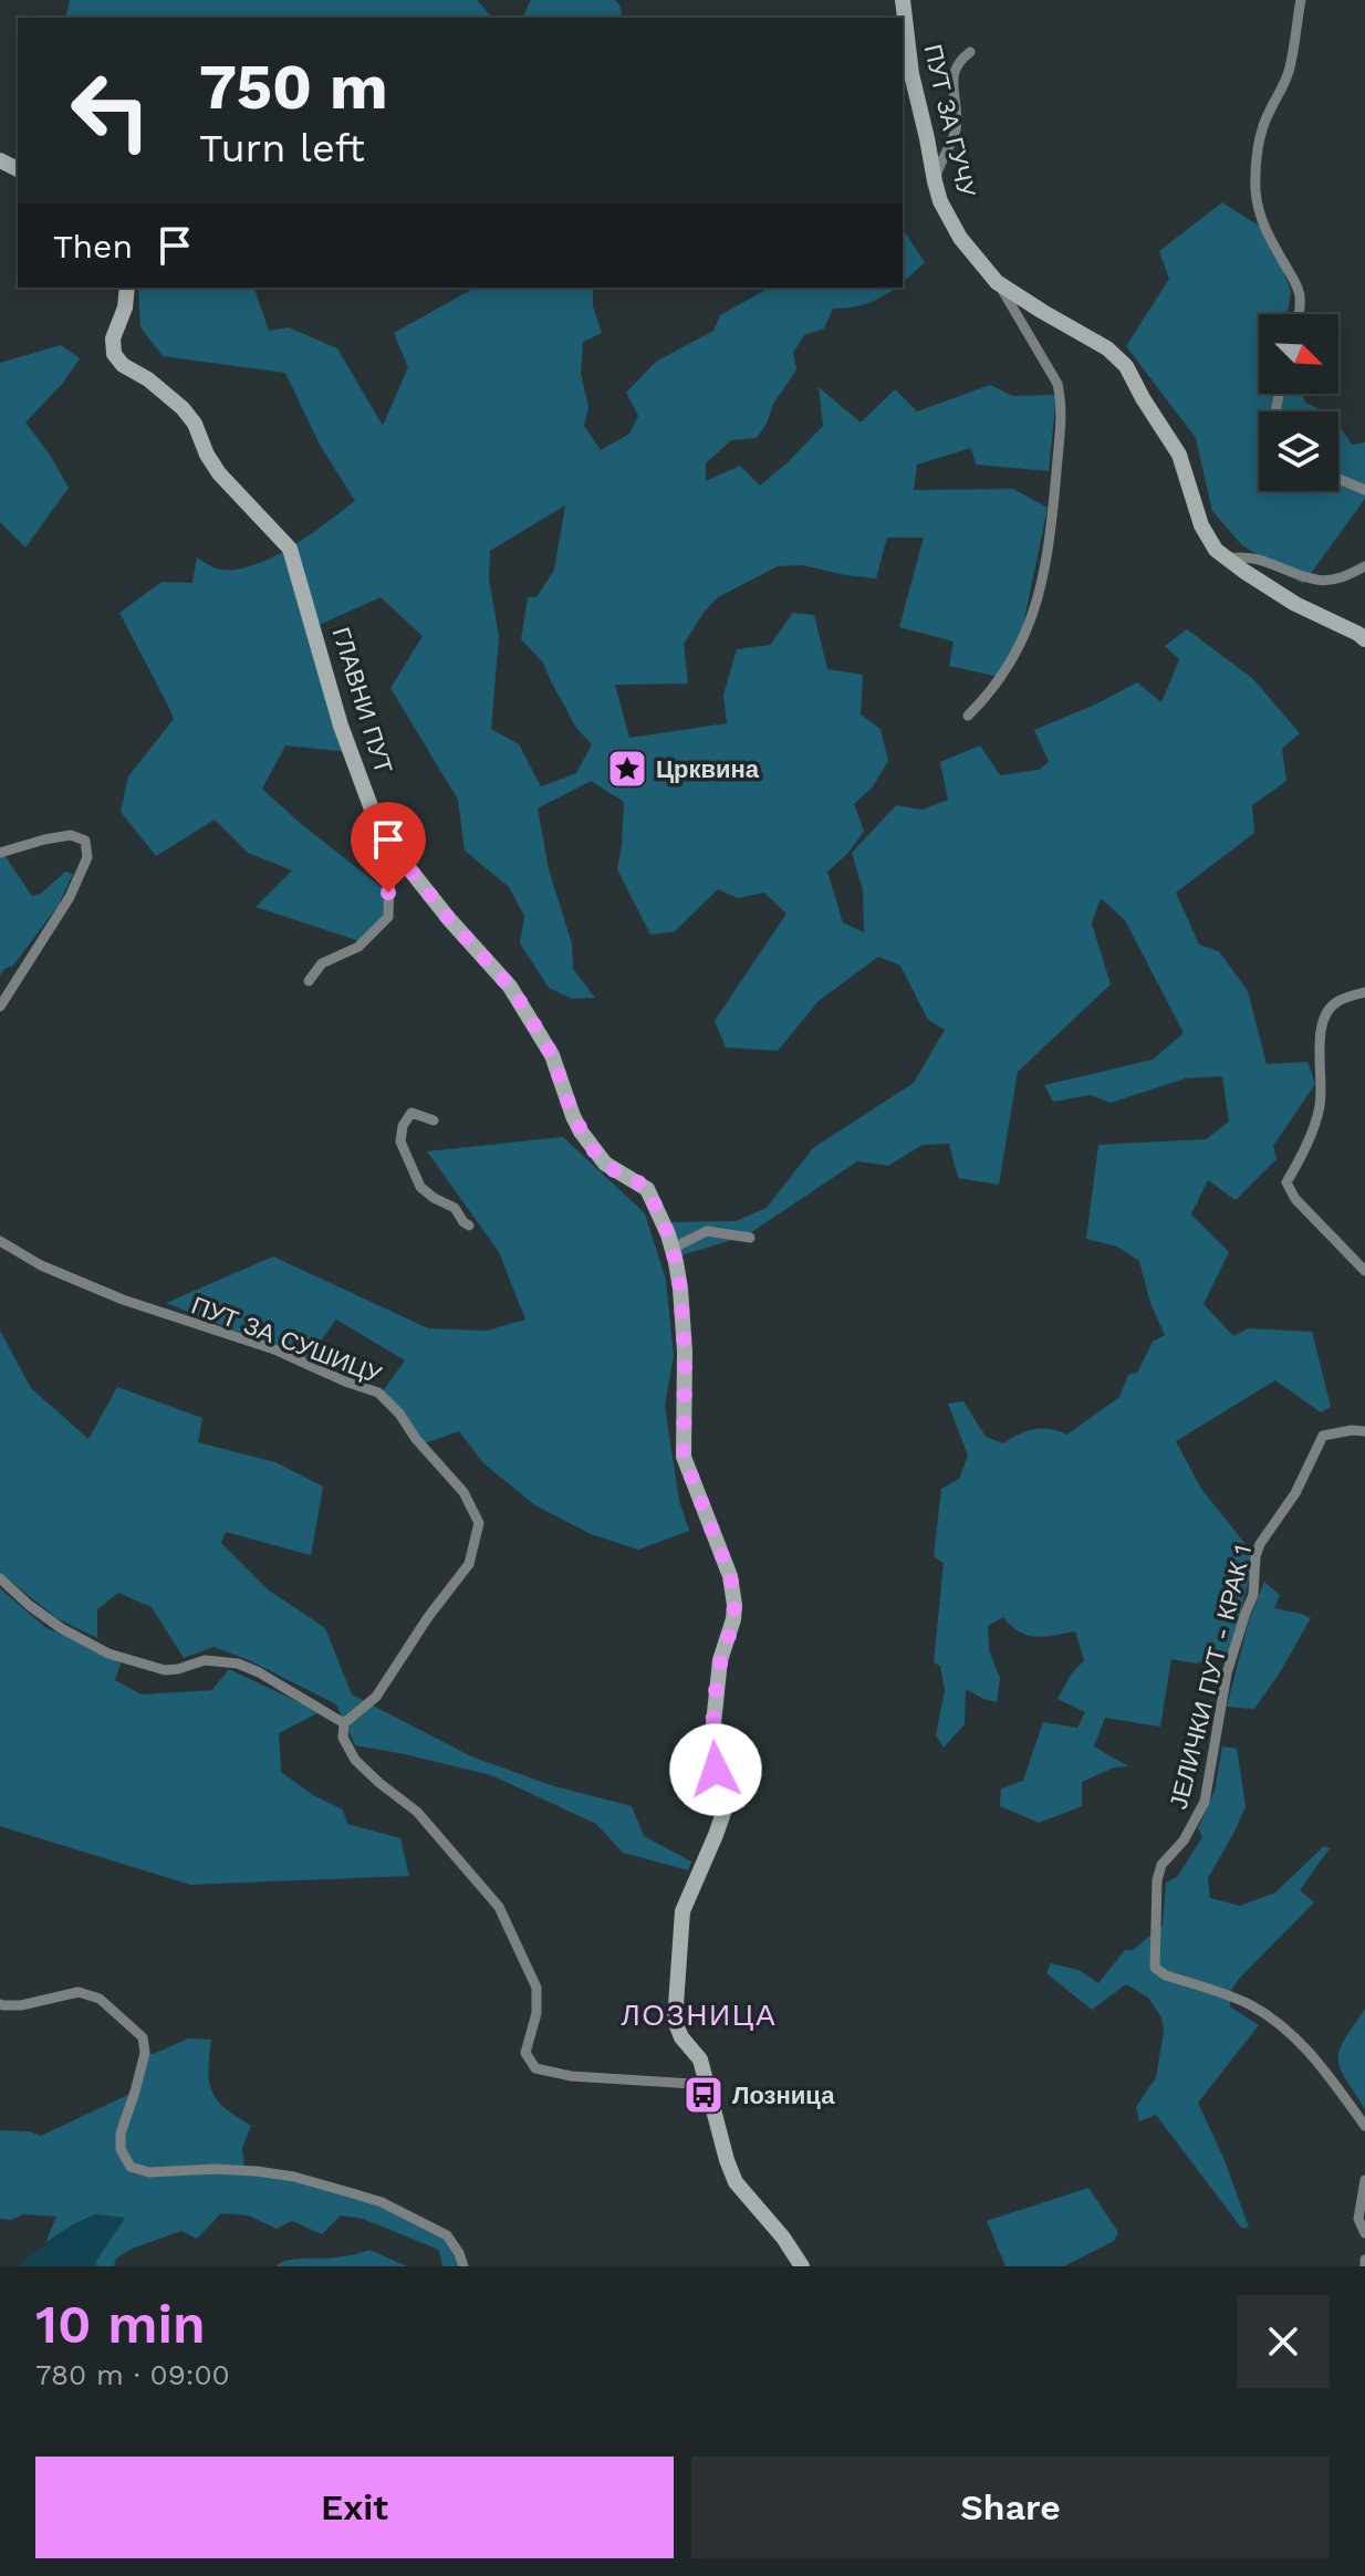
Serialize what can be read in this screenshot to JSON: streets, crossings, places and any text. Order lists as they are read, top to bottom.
{
  "streets": {
    "street": [
      "ПУТ ЗА ГУЧУ",
      "ГЛАВНИ ПУТ",
      "ПУТ ЗА СУШИЦУ",
      "ЈЕЛИЧКИ ПУТ - КРАК 1"
    ]
  },
  "districts": ["ЛОЗНИЦА"],
  "places": {
    "place": ["Црквина"],
    "bus stop": ["Лозница"]
  },
  "north": "bottom right",
  "page": {
    "turn": ["750 m", "Turn left"],
    "then": "Then",
    "heading": ["10 min", "780 m · 09:00"],
    "buttons": ["Exit", "Share"]
  }
}
